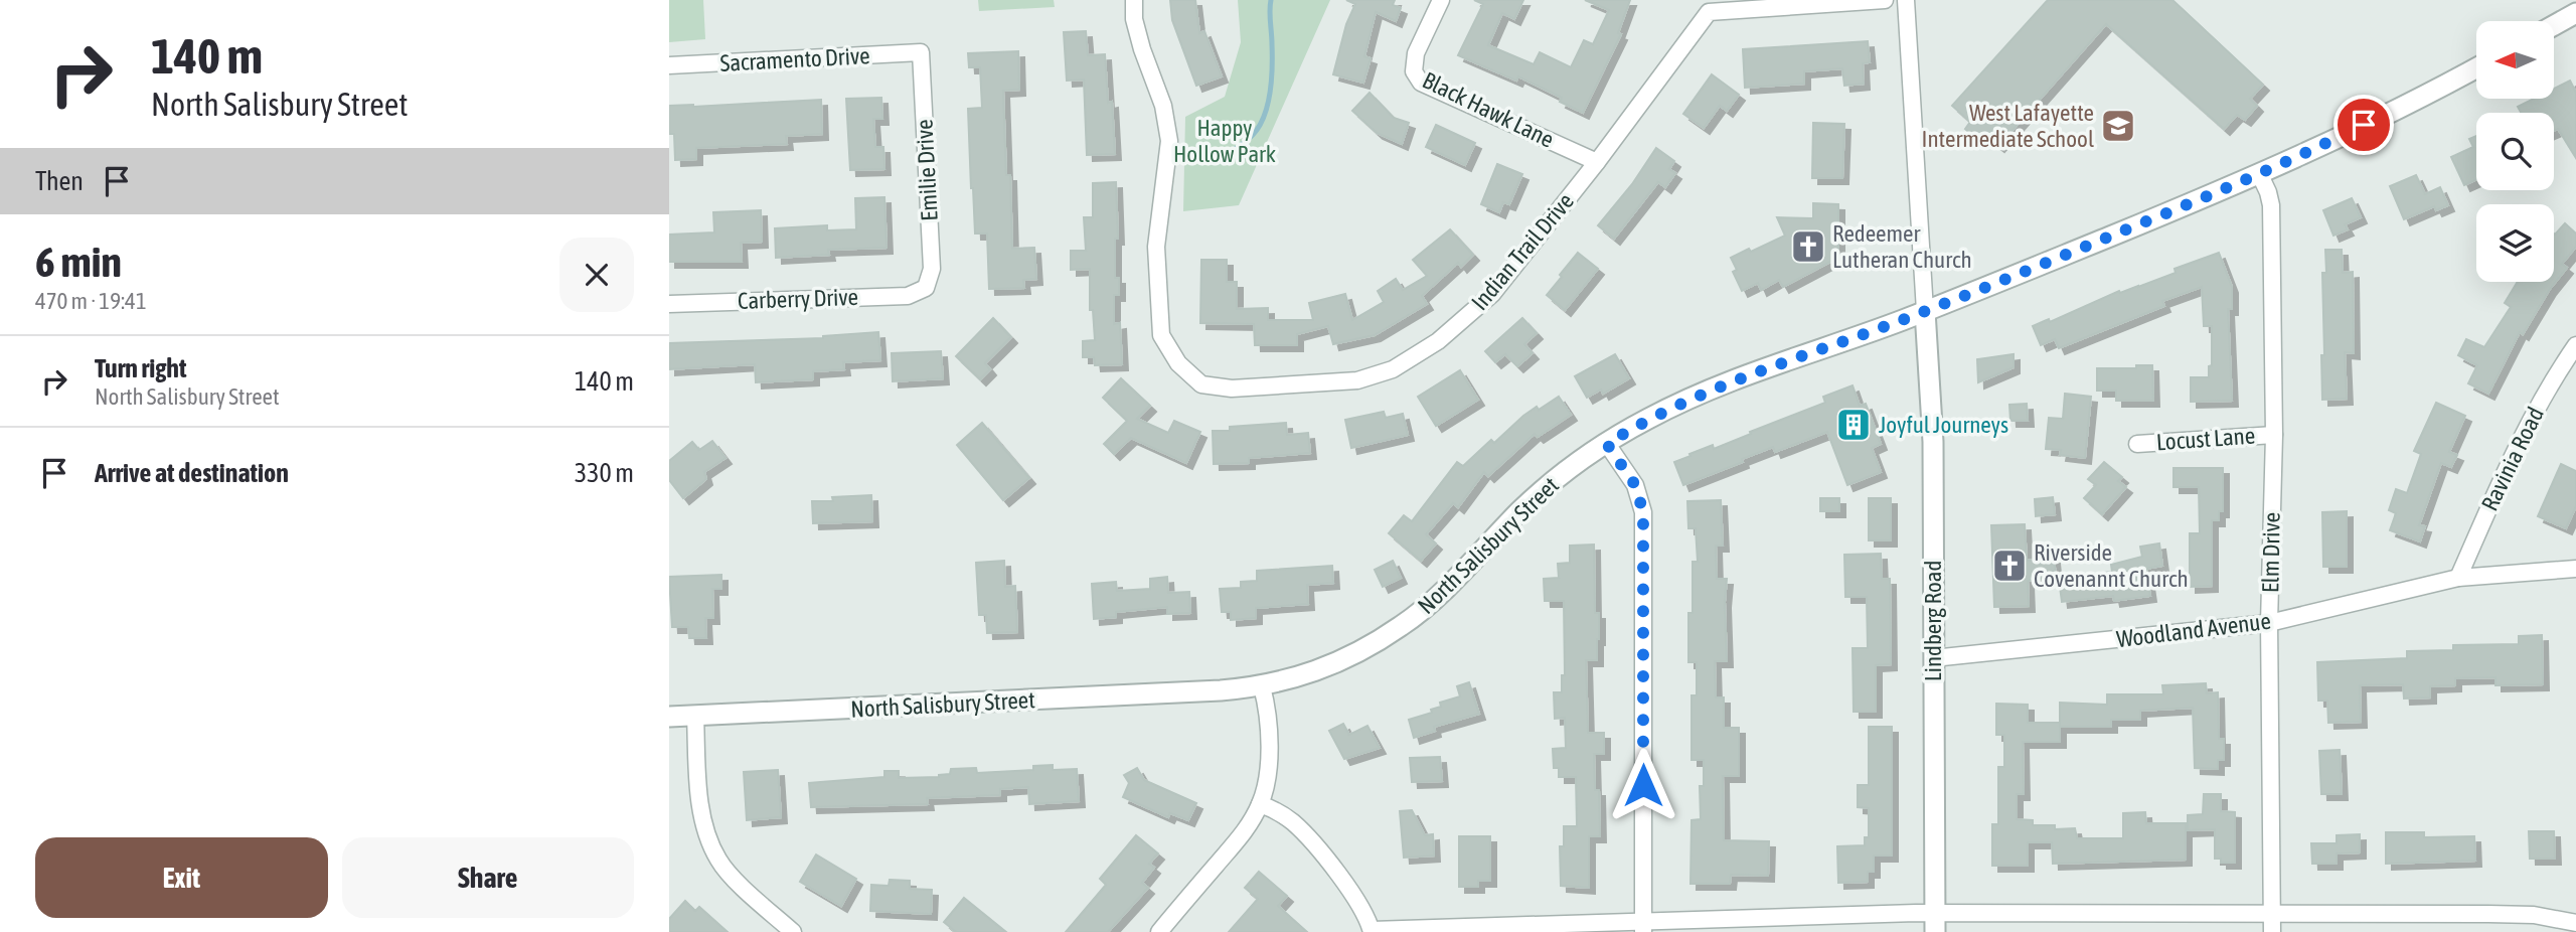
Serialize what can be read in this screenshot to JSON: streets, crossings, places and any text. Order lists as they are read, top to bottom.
{
  "streets": {
    "street": [
      "Sacramento Drive",
      "Black Hawk Lane",
      "Emilie Drive",
      "Indian Trail Drive",
      "Carberry Drive",
      "Locust Lane",
      "Ravinia Road",
      "North Salisbury Street",
      "Elm Drive",
      "Lindberg Road",
      "Woodland Avenue"
    ]
  },
  "crossings": [
    ["Sacramento Drive", "Emilie Drive"],
    ["Black Hawk Lane", "Indian Trail Drive"],
    ["Emilie Drive", "Carberry Drive"],
    ["Locust Lane", "Elm Drive"],
    ["Ravinia Road", "Woodland Avenue"],
    ["North Salisbury Street", "Elm Drive"],
    ["North Salisbury Street", "Lindberg Road"],
    ["Elm Drive", "Woodland Avenue"],
    ["Lindberg Road", "Woodland Avenue"]
  ],
  "parks": ["Happy Hollow Park"],
  "places": {
    "school or university": ["West Lafayette Intermediate School"],
    "church": ["Redeemer Lutheran Church", "Riverside Covenannt Church"],
    "building": ["Joyful Journeys"]
  },
  "north": "left",
  "page": {
    "turn": ["140 m", "North Salisbury Street"],
    "then": "Then",
    "heading": ["6 min", "470 m · 19:41"],
    "list": [
      {
        "name": "Turn right",
        "note": "North Salisbury Street",
        "value": "140 m"
      },
      {
        "name": "Arrive at destination",
        "value": "330 m"
      }
    ],
    "buttons": ["Exit", "Share"]
  }
}
